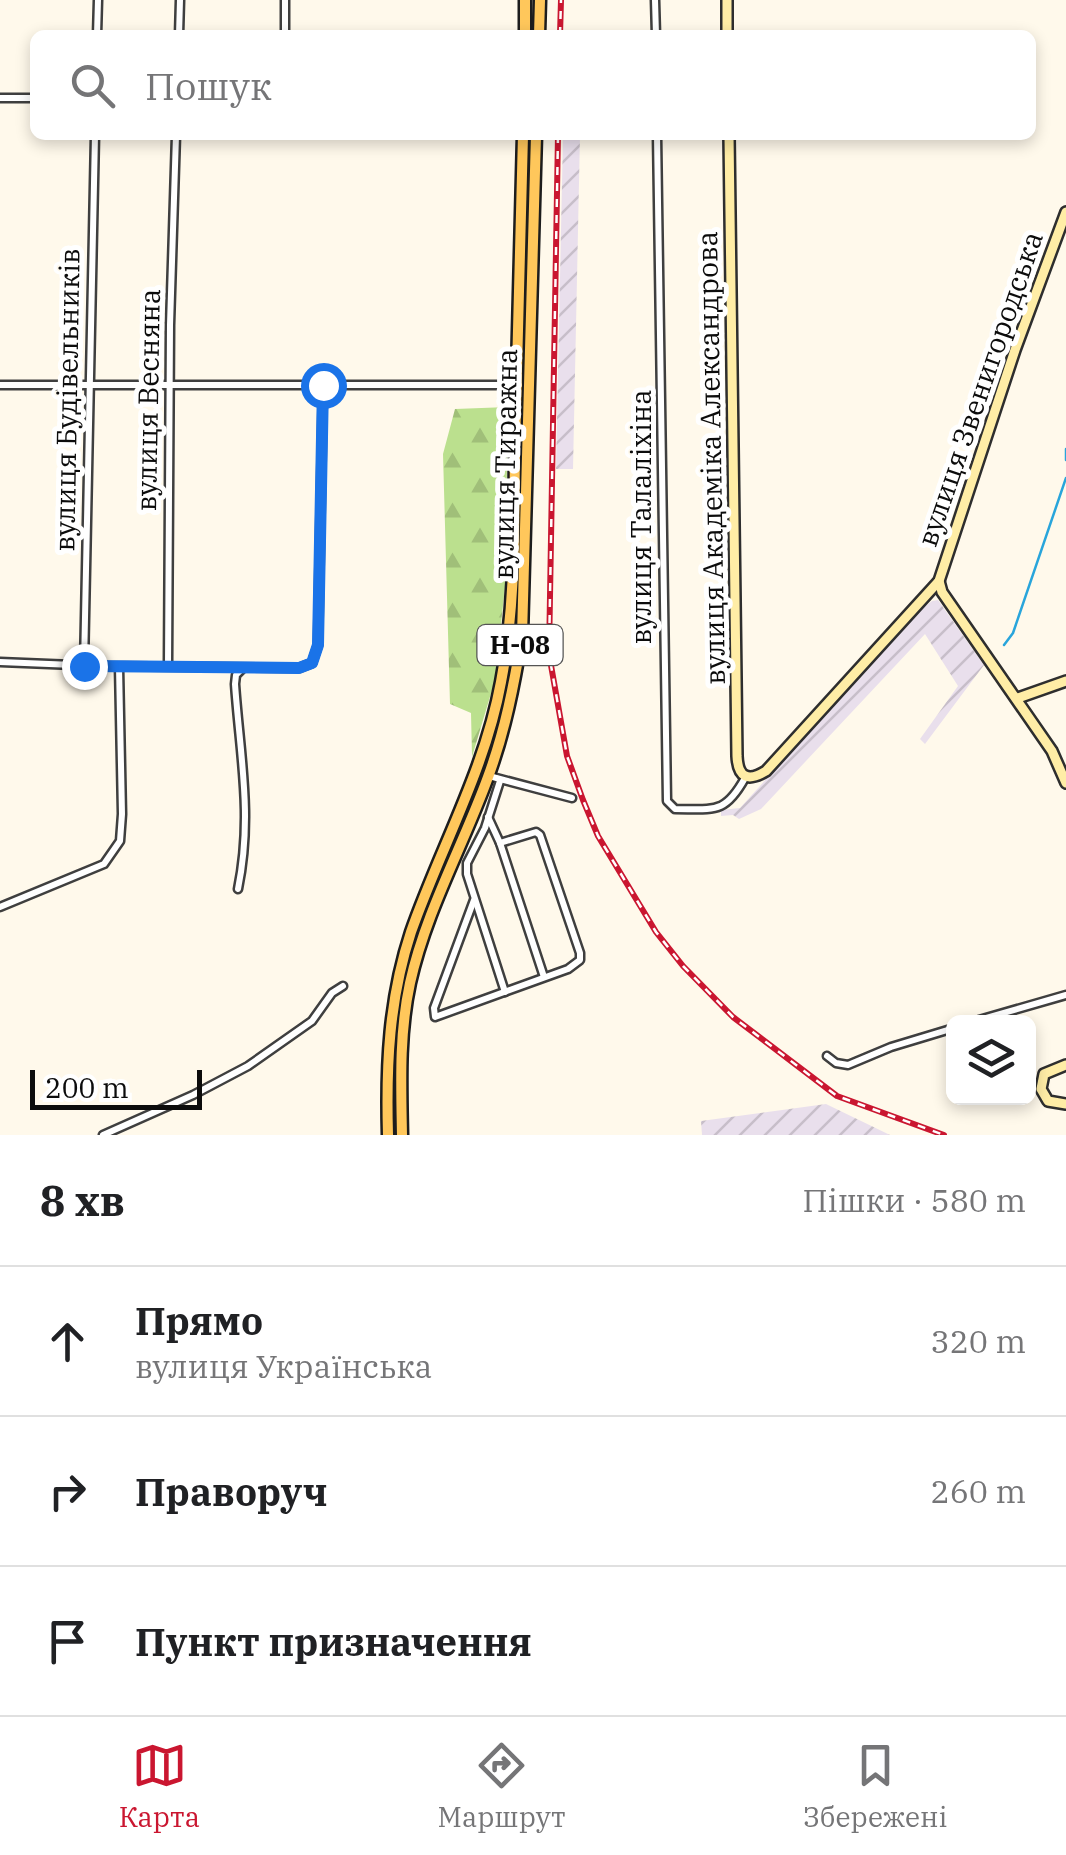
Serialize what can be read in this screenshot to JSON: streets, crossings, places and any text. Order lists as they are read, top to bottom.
{
  "streets": {
    "main road": ["вулиця Тиражна", "Н-08"],
    "street": [
      "вулиця Звенигородська",
      "вулиця Будівельників",
      "вулиця Весняна",
      "вулиця Академіка Александрова",
      "вулиця Талаліхіна"
    ]
  },
  "crossings": [
    ["вулиця Звенигородська", "вулиця Академіка Александрова"],
    ["вулиця Звенигородська", "вулиця Талаліхіна"],
    ["вулиця Академіка Александрова", "вулиця Талаліхіна"]
  ],
  "scale_bar": "200 m",
  "page": {
    "search": "Пошук",
    "scale": "200 m",
    "heading": ["8 хв", "Пішки · 580 m"],
    "list": [
      ["Прямо", "вулиця Українська", "320 m"],
      ["Праворуч", "260 m"],
      "Пункт призначення"
    ],
    "nav": ["Карта", "Маршрут", "Збережені"]
  }
}
